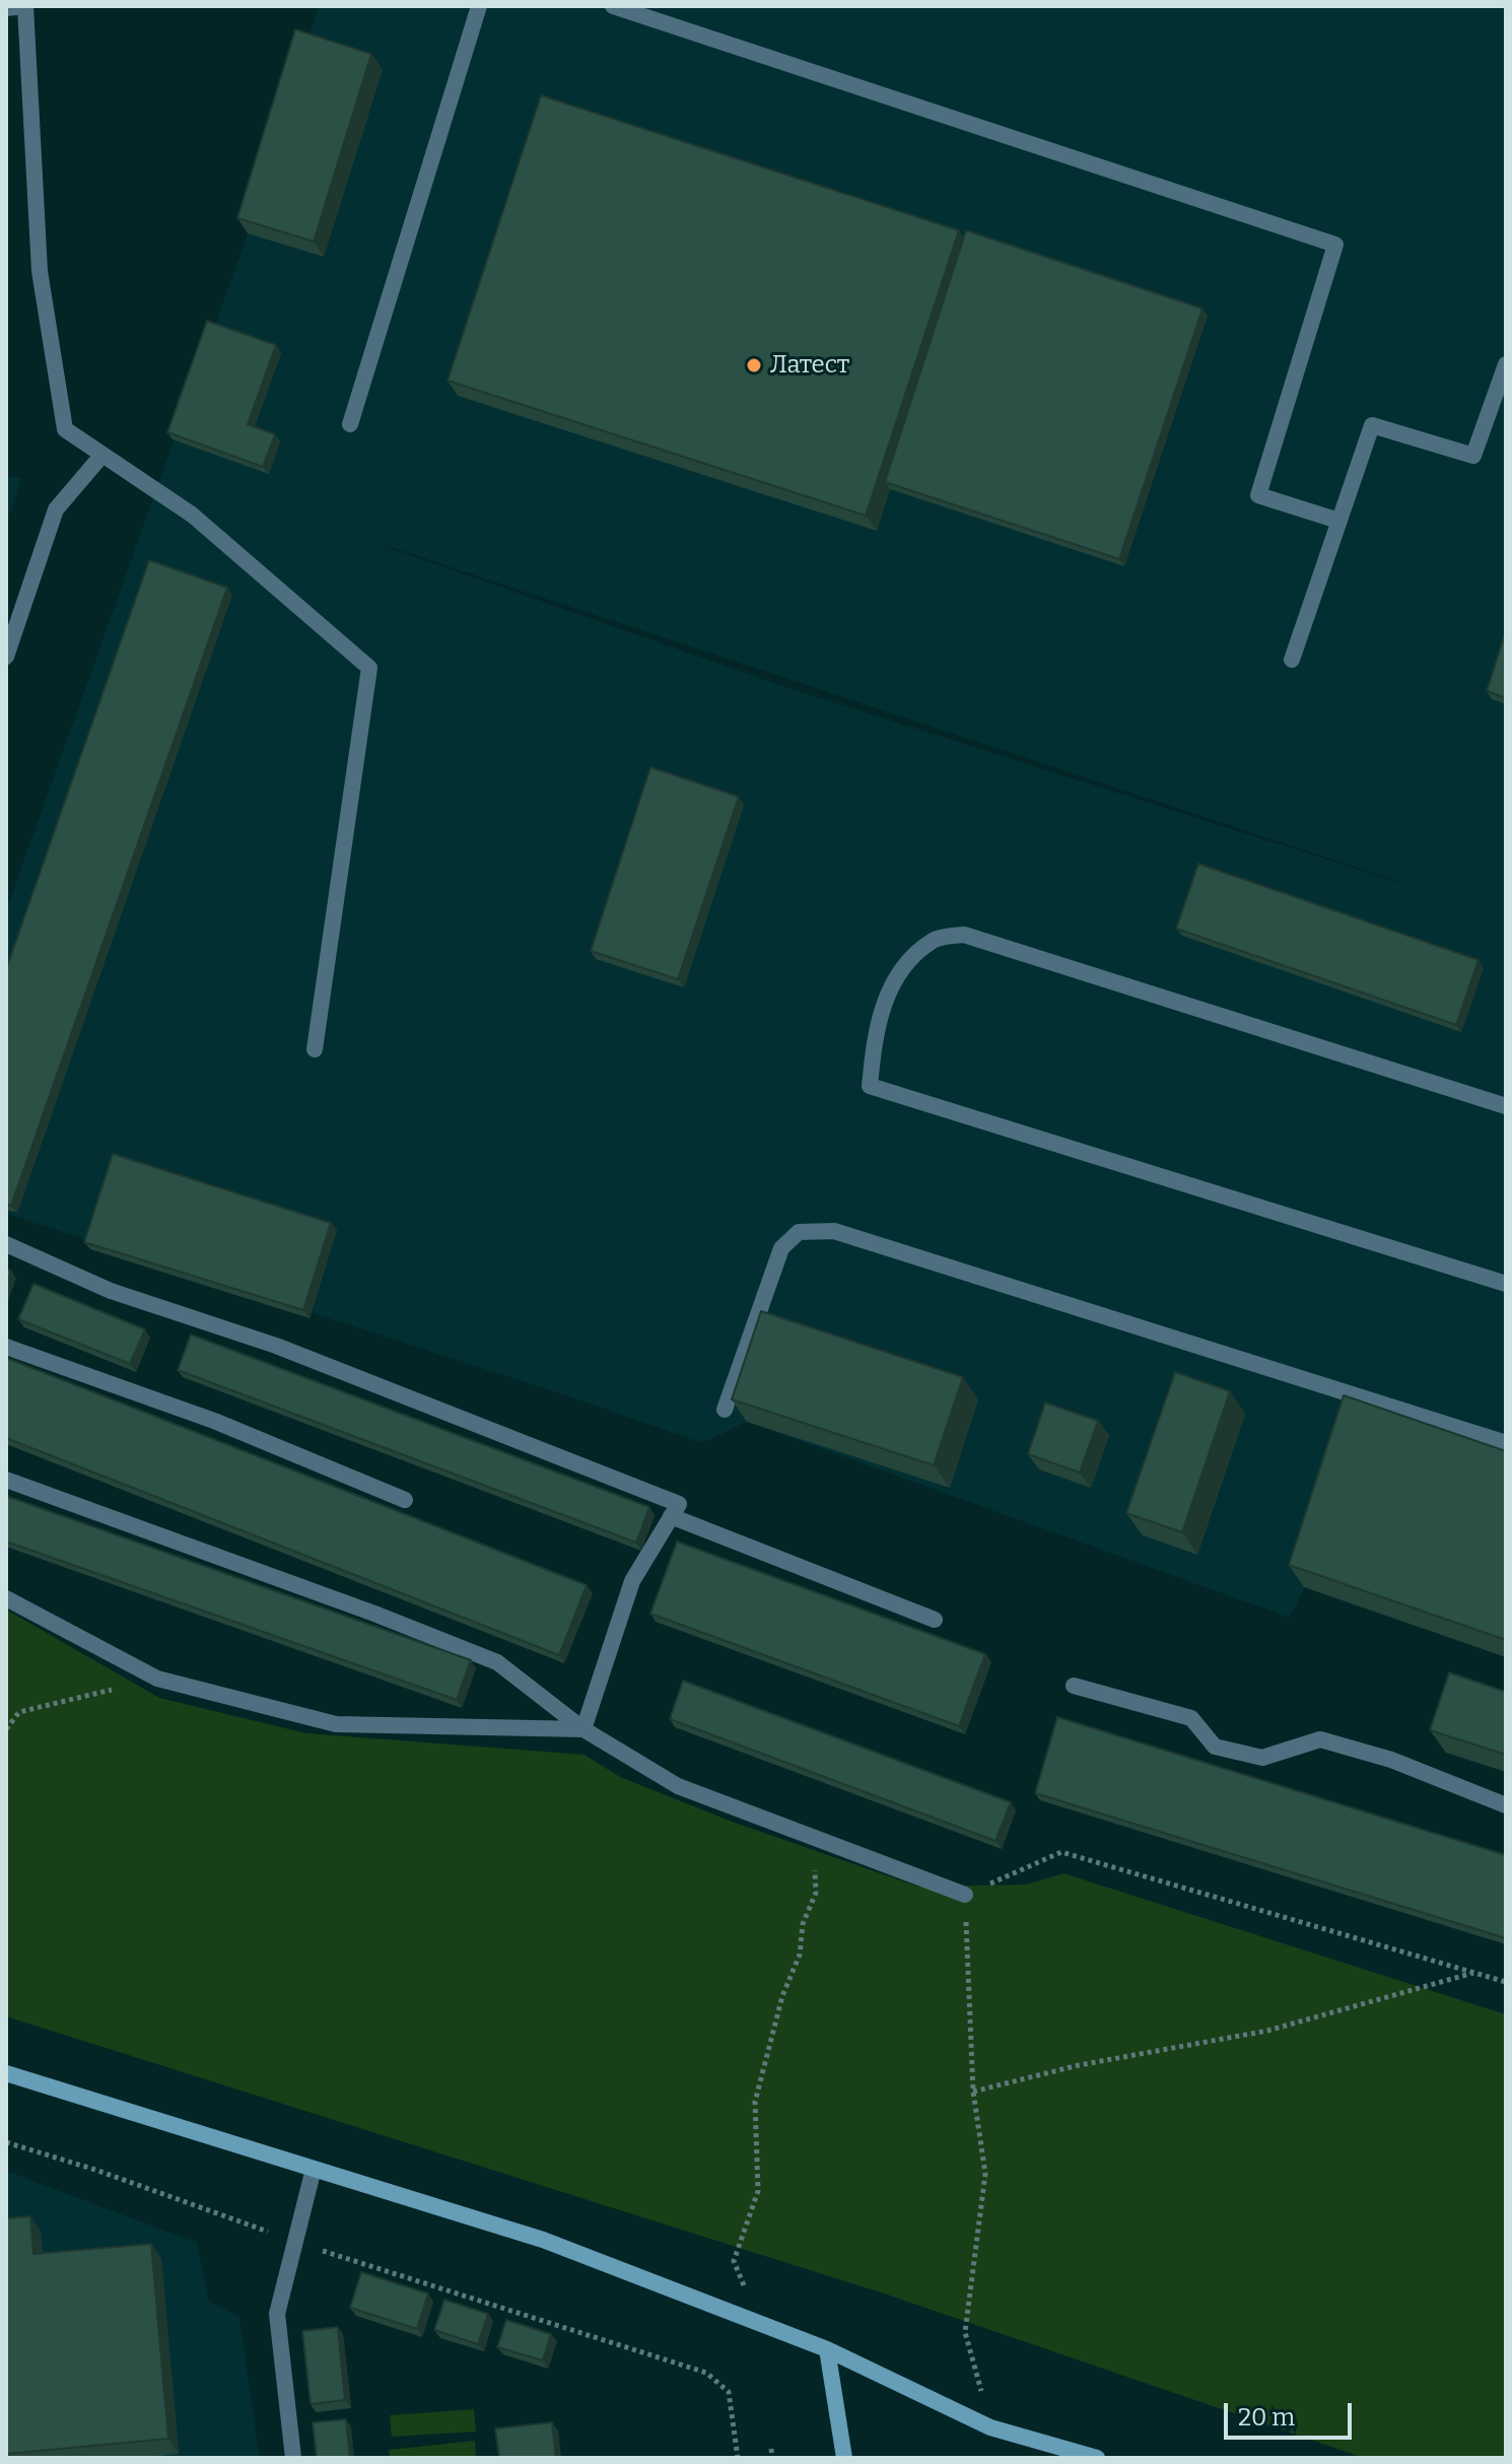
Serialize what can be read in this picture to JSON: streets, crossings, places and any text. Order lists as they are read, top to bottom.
{
  "places": ["Латест"],
  "scale_bar": "20 m"
}
